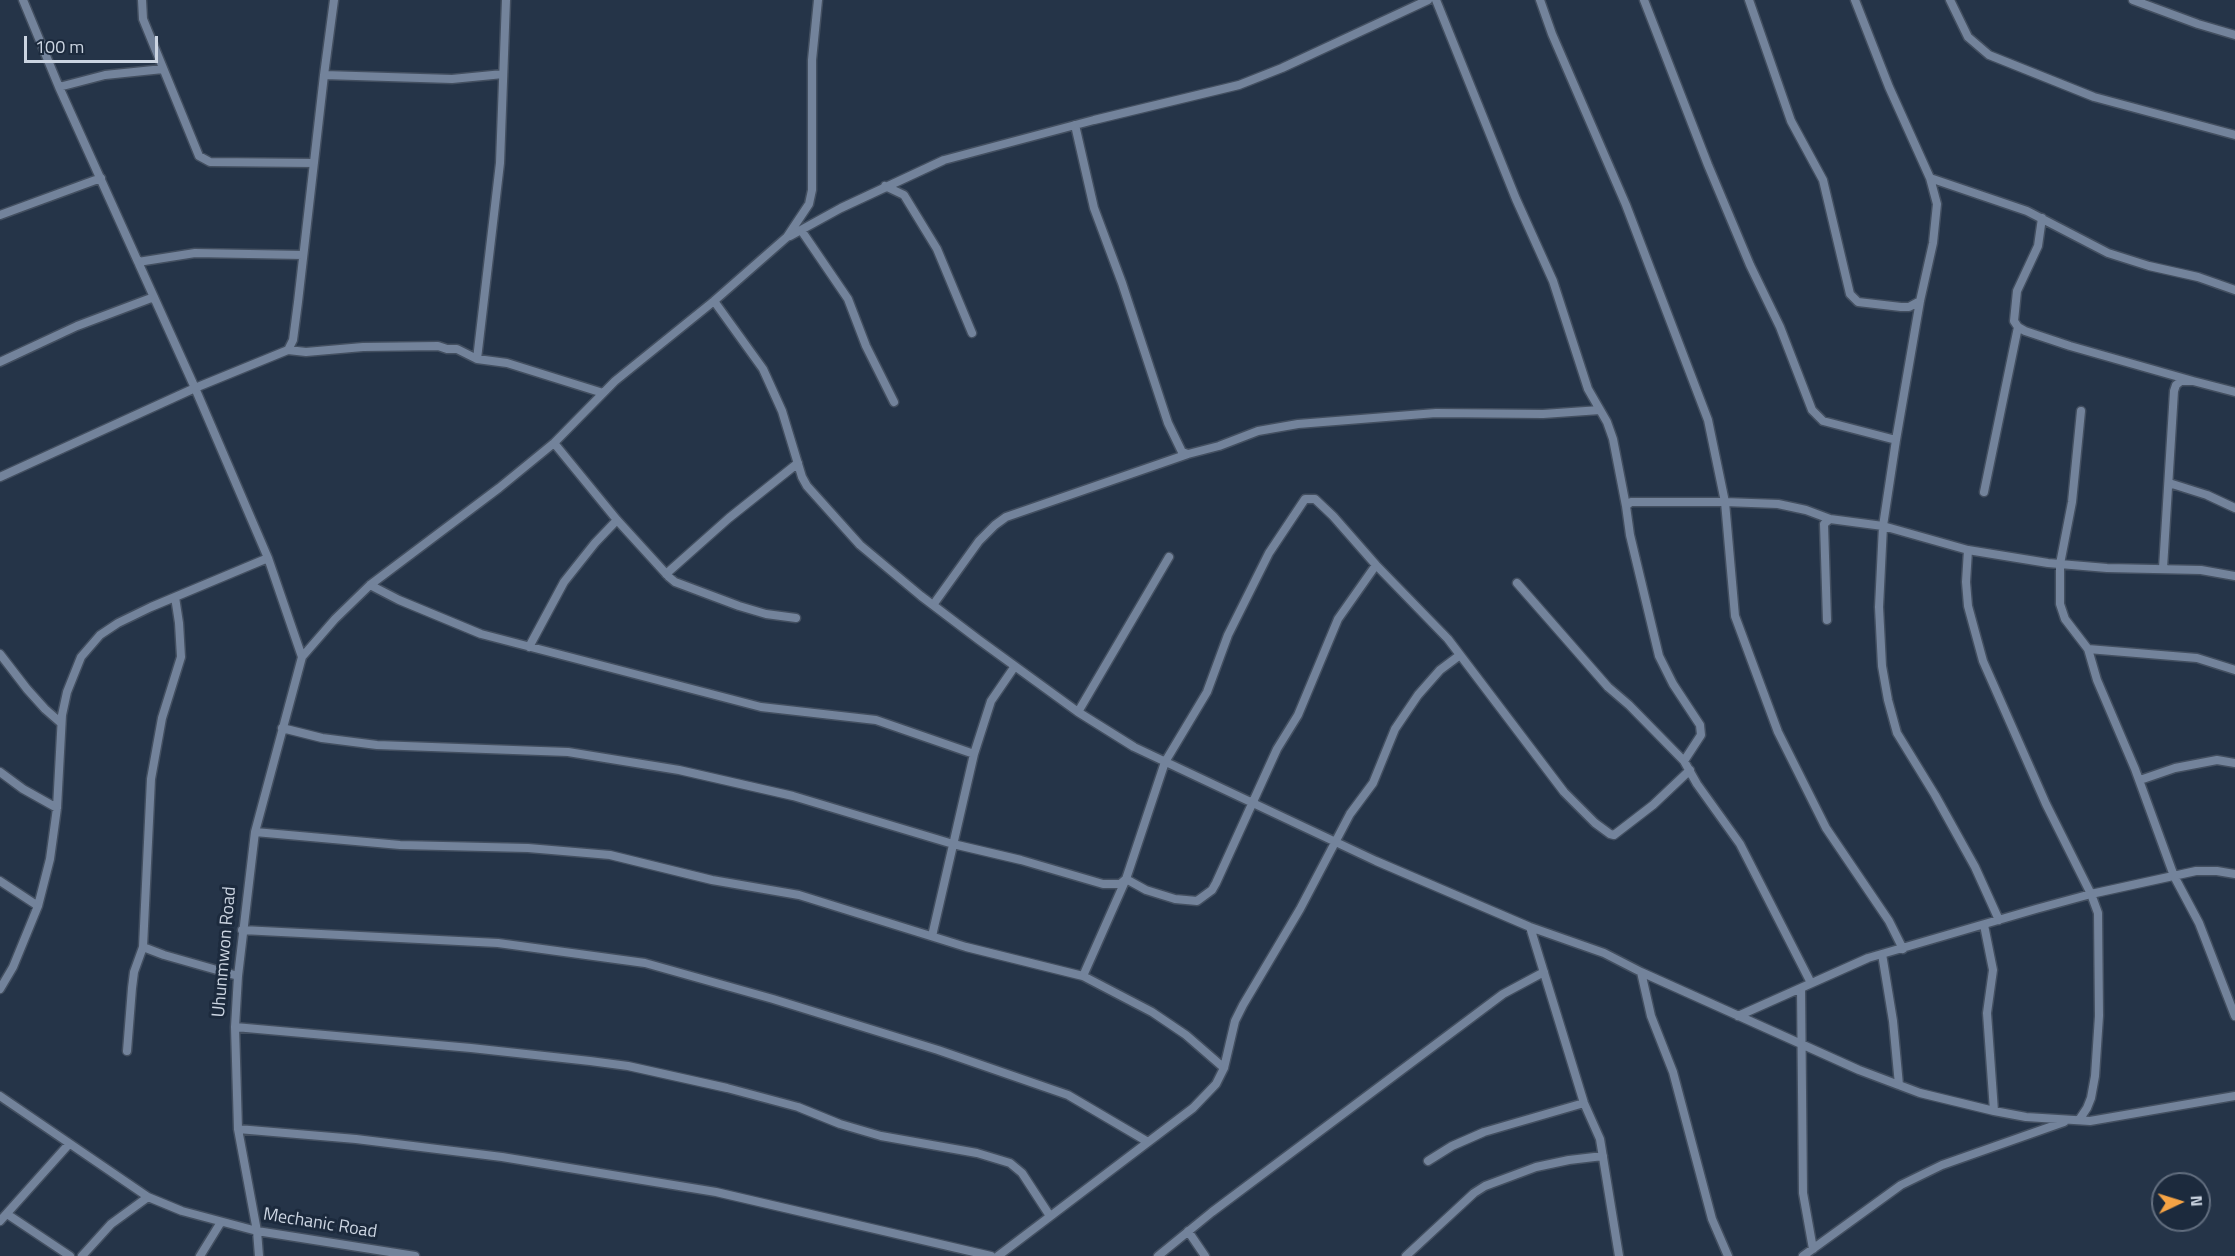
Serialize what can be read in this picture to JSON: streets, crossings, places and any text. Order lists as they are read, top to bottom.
{
  "streets": {
    "street": ["Uhunmwon Road", "Mechanic Road"]
  },
  "crossings": [
    ["Uhunmwon Road", "Mechanic Road"]
  ],
  "scale_bar": "100 m",
  "north": "right"
}
